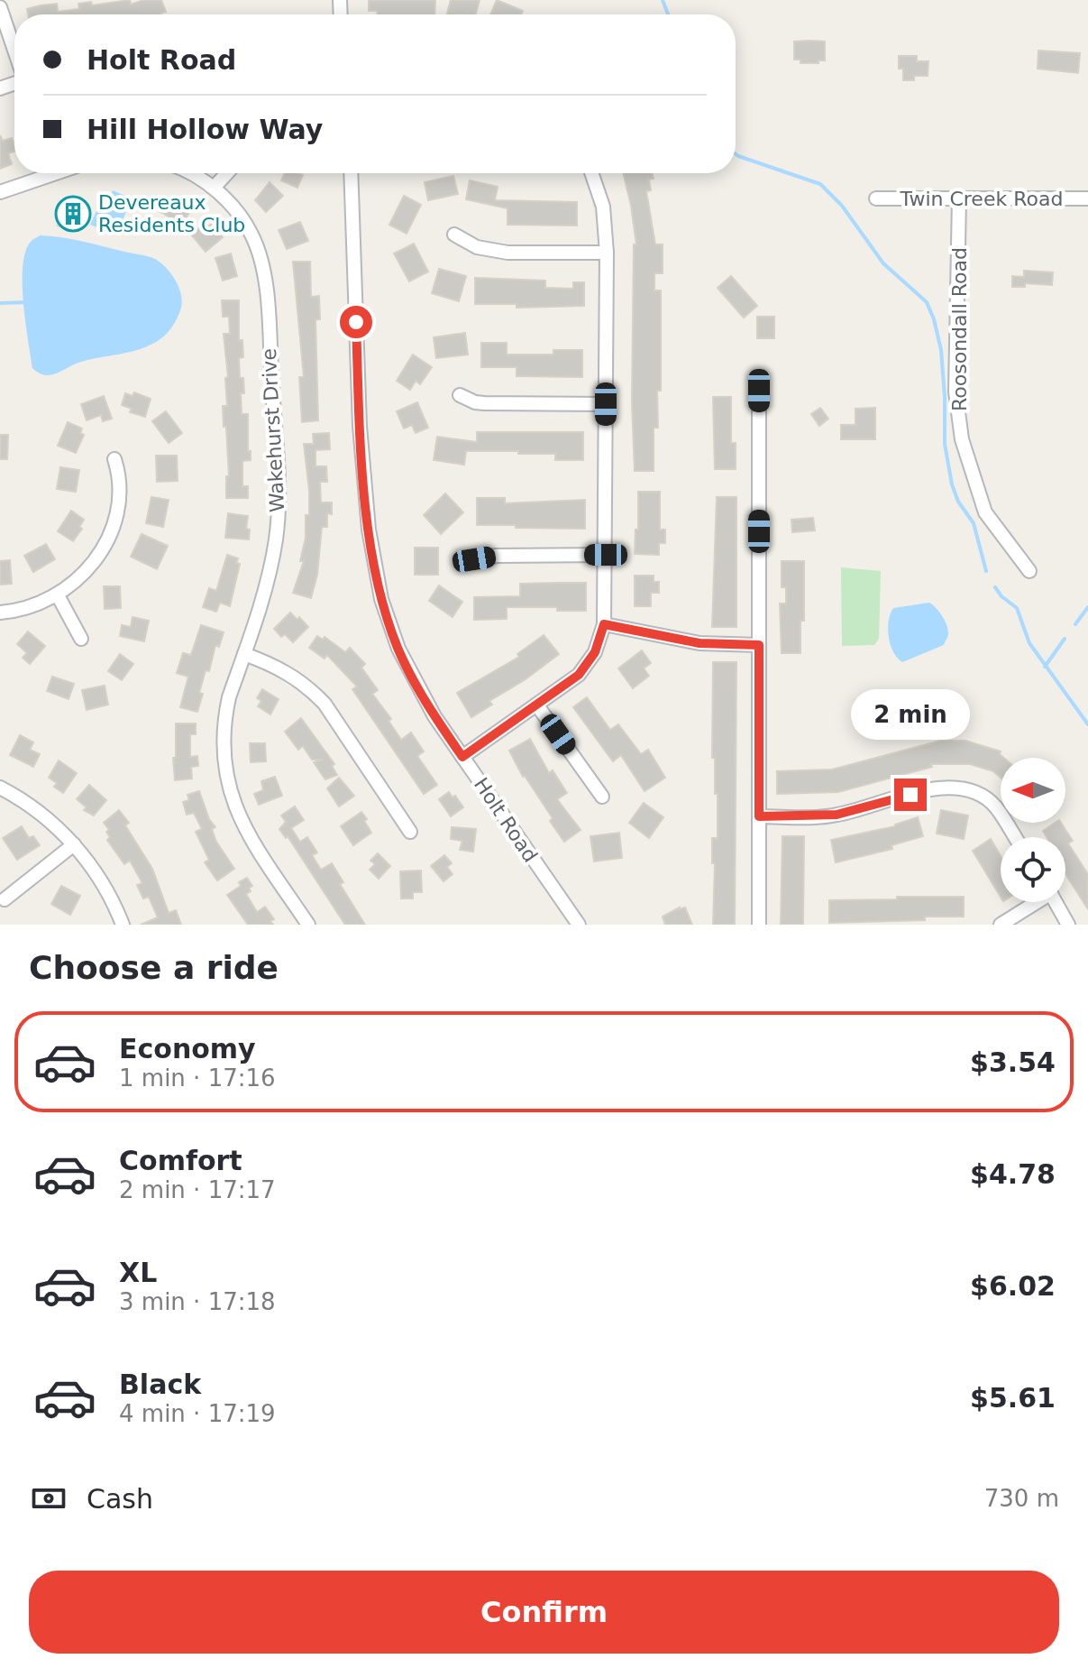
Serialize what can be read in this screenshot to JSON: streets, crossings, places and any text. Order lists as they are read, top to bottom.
{
  "streets": {
    "street": [
      "Twin Creek Road",
      "Roosondall Road",
      "Wakehurst Drive",
      "Holt Road"
    ]
  },
  "crossings": [
    ["Twin Creek Road", "Roosondall Road"]
  ],
  "places": {
    "building": ["Devereaux Residents Club"]
  },
  "north": "left",
  "page": {
    "banner": ["Holt Road", "Hill Hollow Way"],
    "bubble": "2 min",
    "heading": "Choose a ride",
    "list": [
      {
        "name": "Economy",
        "note": "1 min · 17:16",
        "value": "$3.54"
      },
      {
        "name": "Comfort",
        "note": "2 min · 17:17",
        "value": "$4.78"
      },
      {
        "name": "XL",
        "note": "3 min · 17:18",
        "value": "$6.02"
      },
      {
        "name": "Black",
        "note": "4 min · 17:19",
        "value": "$5.61"
      }
    ],
    "pay": ["Cash", "730 m"],
    "buttons": "Confirm"
  }
}
